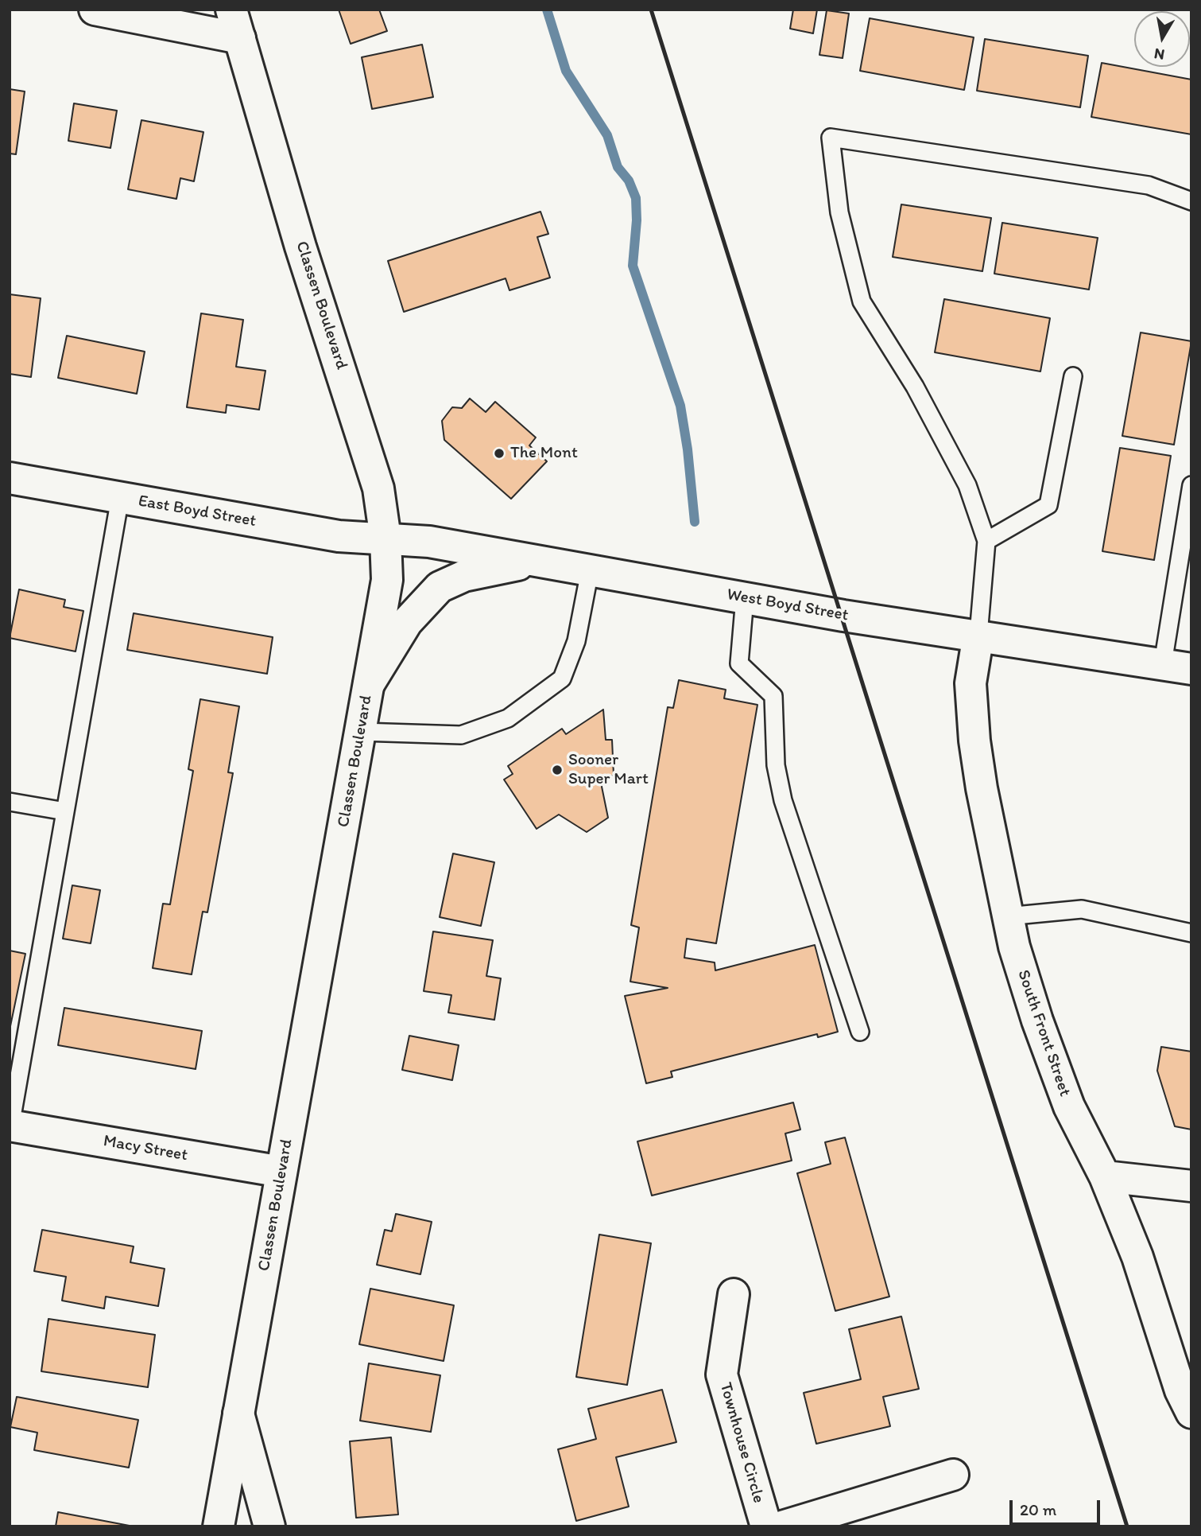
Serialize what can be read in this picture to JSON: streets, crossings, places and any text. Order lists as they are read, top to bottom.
{
  "streets": {
    "street": [
      "Classen Boulevard",
      "East Boyd Street",
      "West Boyd Street",
      "South Front Street",
      "Macy Street",
      "Townhouse Circle"
    ]
  },
  "crossings": [
    ["Classen Boulevard", "East Boyd Street"],
    ["Classen Boulevard", "West Boyd Street"],
    ["Classen Boulevard", "Macy Street"],
    ["East Boyd Street", "West Boyd Street"],
    ["West Boyd Street", "South Front Street"]
  ],
  "places": ["The Mont", "Sooner Super Mart"],
  "scale_bar": "20 m",
  "north": "bottom"
}
